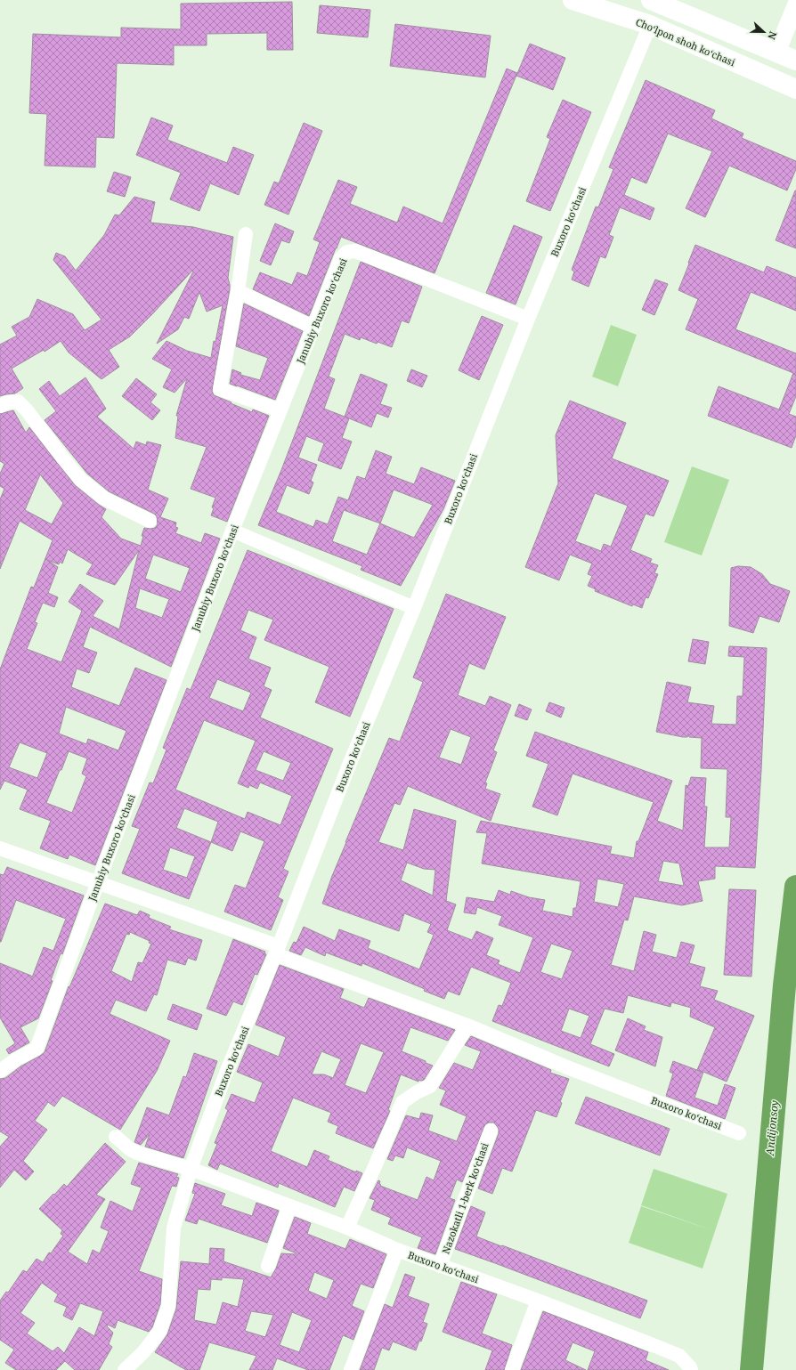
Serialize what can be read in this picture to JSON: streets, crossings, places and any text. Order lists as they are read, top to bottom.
{
  "streets": {
    "main road": ["Choʻlpon shoh koʻchasi"],
    "street": ["Buxoro koʻchasi", "Janubiy Buxoro koʻchasi", "Nazokatli 1-berk koʻchasi"]
  },
  "crossings": [
    ["Choʻlpon shoh koʻchasi", "Buxoro koʻchasi"],
    ["Buxoro koʻchasi", "Janubiy Buxoro koʻchasi"],
    ["Buxoro koʻchasi", "Nazokatli 1-berk koʻchasi"]
  ],
  "water": ["Andijonsoy"],
  "north": "right"
}
